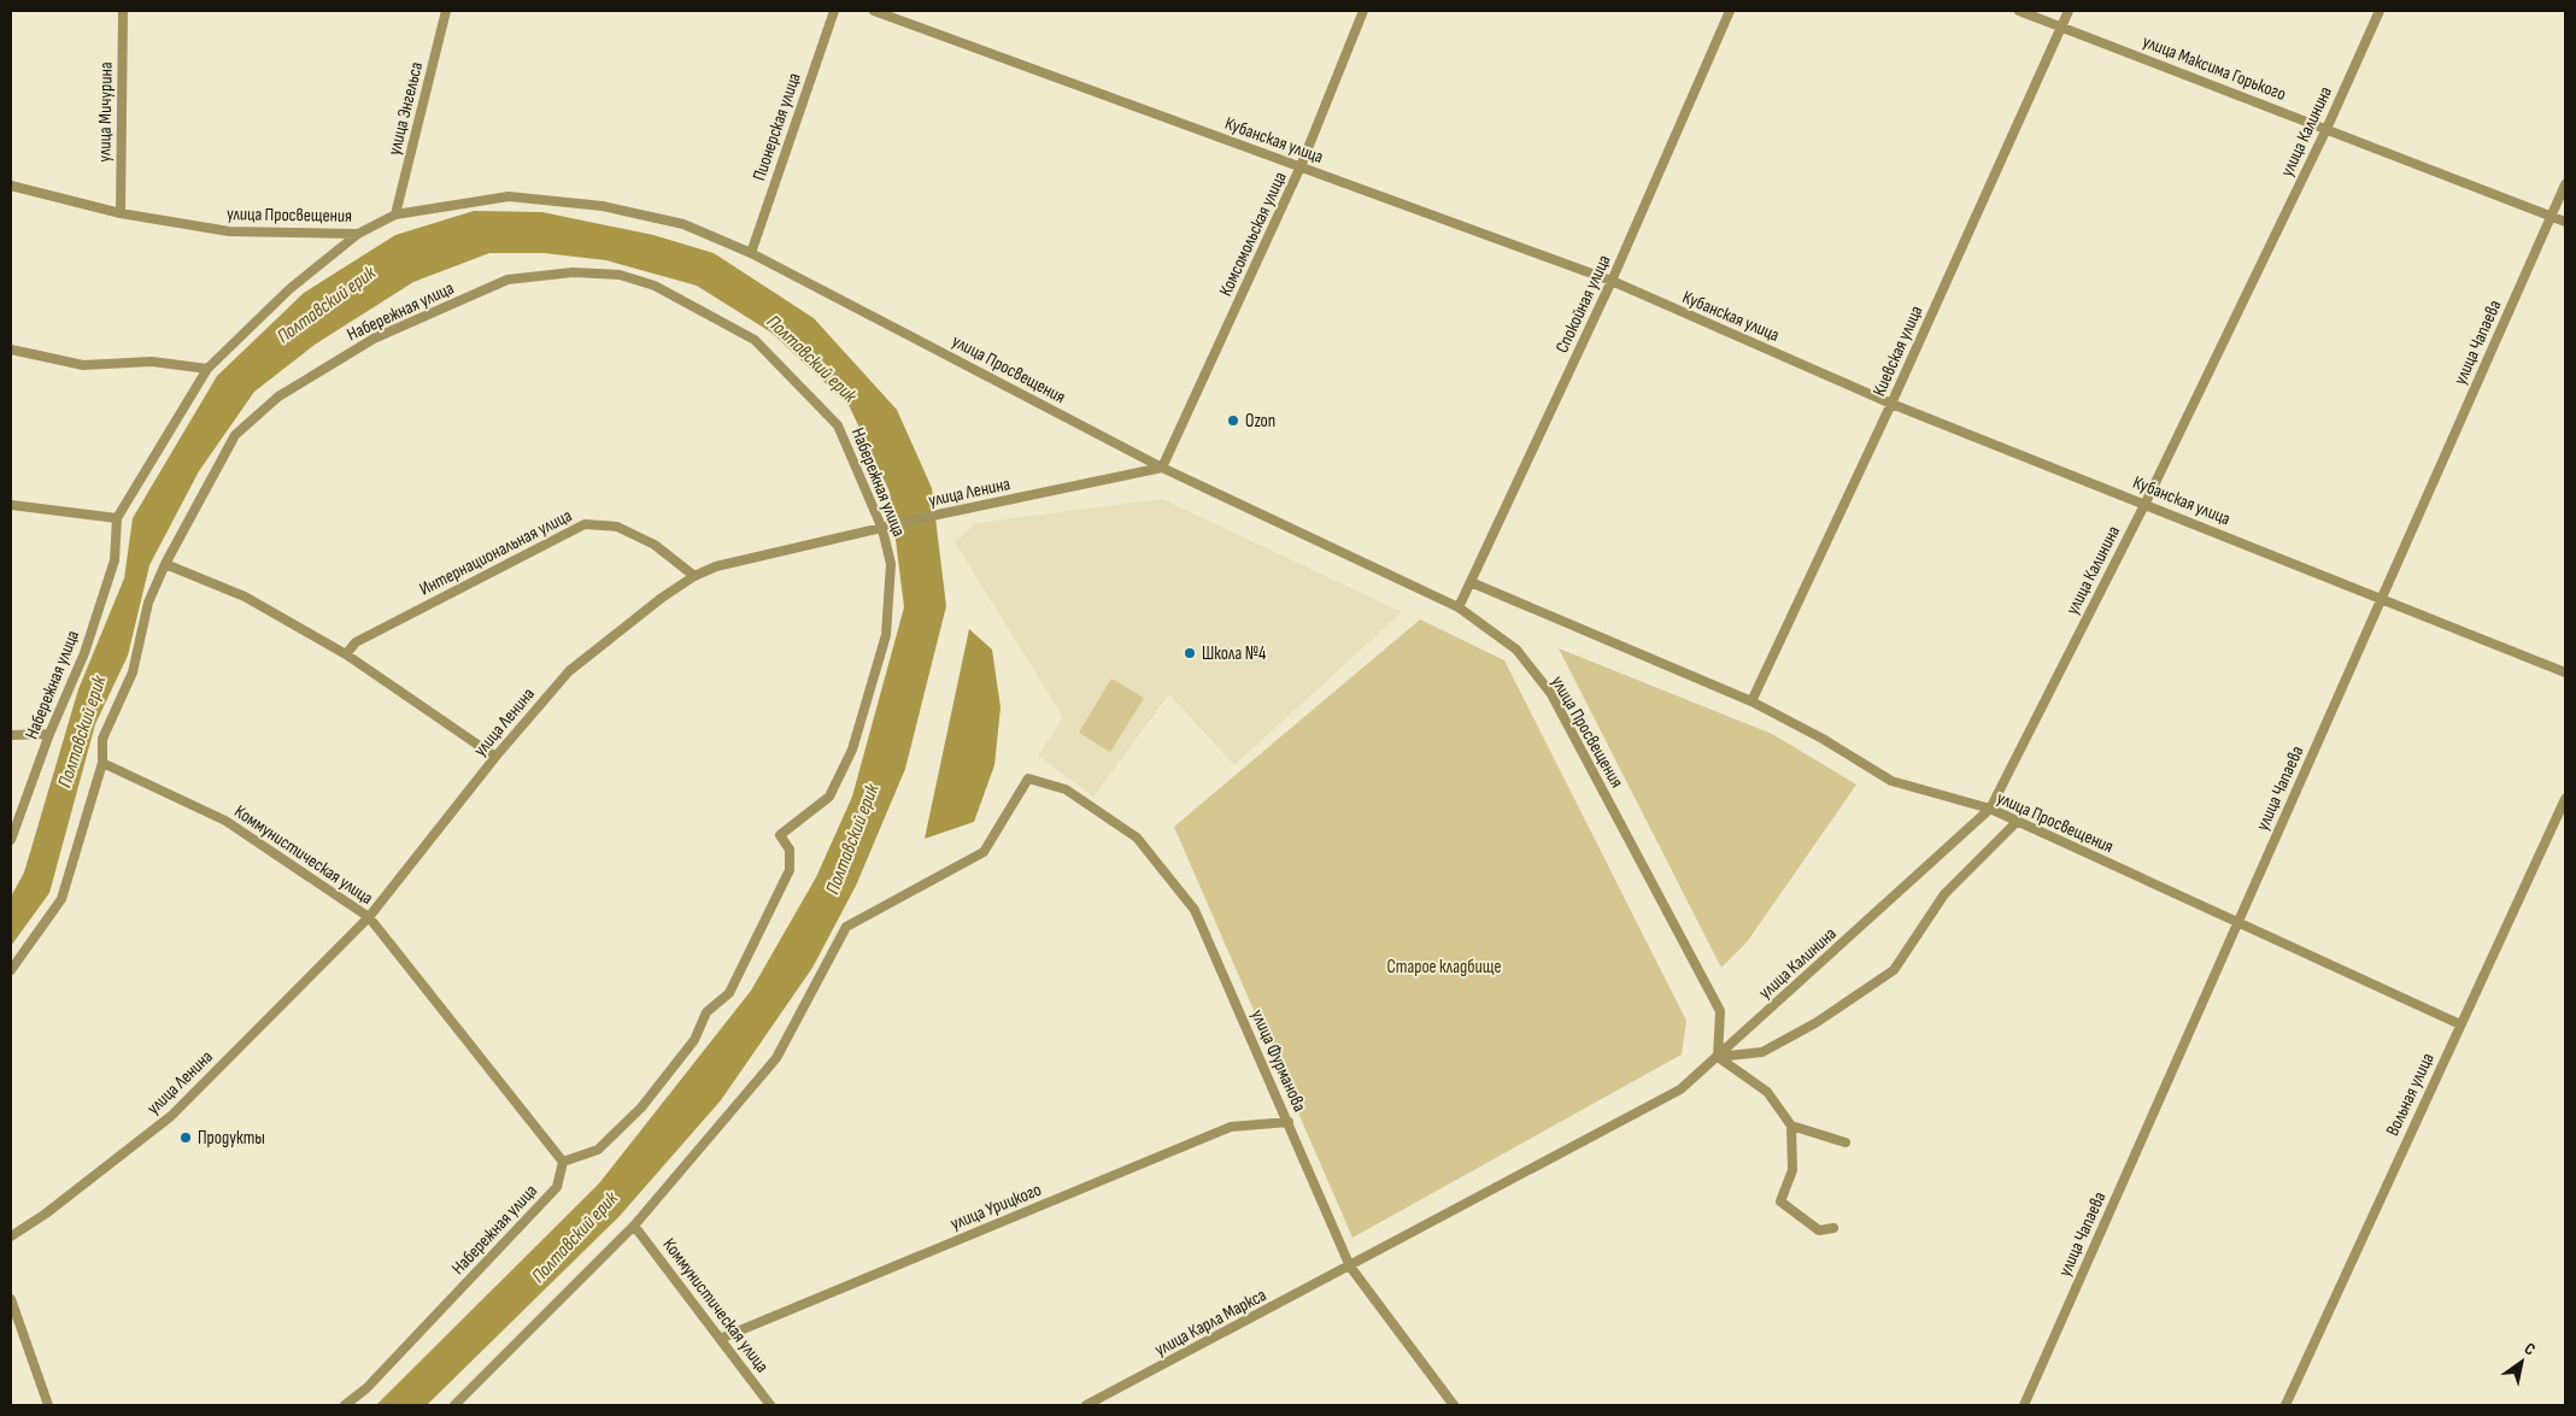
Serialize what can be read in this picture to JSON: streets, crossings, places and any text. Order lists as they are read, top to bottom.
{
  "streets": {
    "street": [
      "улица Максима Горького",
      "улица Энгельса",
      "улица Мичурина",
      "Пионерская улица",
      "улица Калинина",
      "Кубанская улица",
      "улица Просвещения",
      "Комсомольская улица",
      "Спокойная улица",
      "Набережная улица",
      "улица Чапаева",
      "Киевская улица",
      "улица Ленина",
      "Интернациональная улица",
      "Коммунистическая улица",
      "улица Фурманова",
      "Вольная улица",
      "улица Урицкого",
      "улица Карла Маркса"
    ]
  },
  "crossings": [
    ["улица Максима Горького", "улица Калинина"],
    ["улица Максима Горького", "улица Чапаева"],
    ["улица Максима Горького", "Киевская улица"],
    ["улица Энгельса", "улица Просвещения"],
    ["улица Мичурина", "улица Просвещения"],
    ["Пионерская улица", "улица Просвещения"],
    ["улица Калинина", "Кубанская улица"],
    ["улица Калинина", "улица Просвещения"],
    ["улица Калинина", "улица Фурманова"],
    ["улица Калинина", "улица Карла Маркса"],
    ["Кубанская улица", "Комсомольская улица"],
    ["Кубанская улица", "Спокойная улица"],
    ["Кубанская улица", "улица Чапаева"],
    ["Кубанская улица", "Киевская улица"],
    ["улица Просвещения", "Комсомольская улица"],
    ["улица Просвещения", "Спокойная улица"],
    ["улица Просвещения", "Набережная улица"],
    ["улица Просвещения", "улица Чапаева"],
    ["улица Просвещения", "Киевская улица"],
    ["улица Просвещения", "улица Ленина"],
    ["улица Просвещения", "Вольная улица"],
    ["Комсомольская улица", "улица Ленина"],
    ["Набережная улица", "улица Ленина"],
    ["Набережная улица", "Коммунистическая улица"],
    ["улица Ленина", "Интернациональная улица"],
    ["улица Ленина", "Коммунистическая улица"],
    ["Коммунистическая улица", "улица Фурманова"],
    ["Коммунистическая улица", "улица Урицкого"],
    ["улица Фурманова", "улица Урицкого"],
    ["улица Фурманова", "улица Карла Маркса"]
  ],
  "water": ["Полтавский ерик"],
  "parks": ["Старое кладбище"],
  "places": ["Ozon", "Школа №4", "Продукты"],
  "north": "top right"
}
